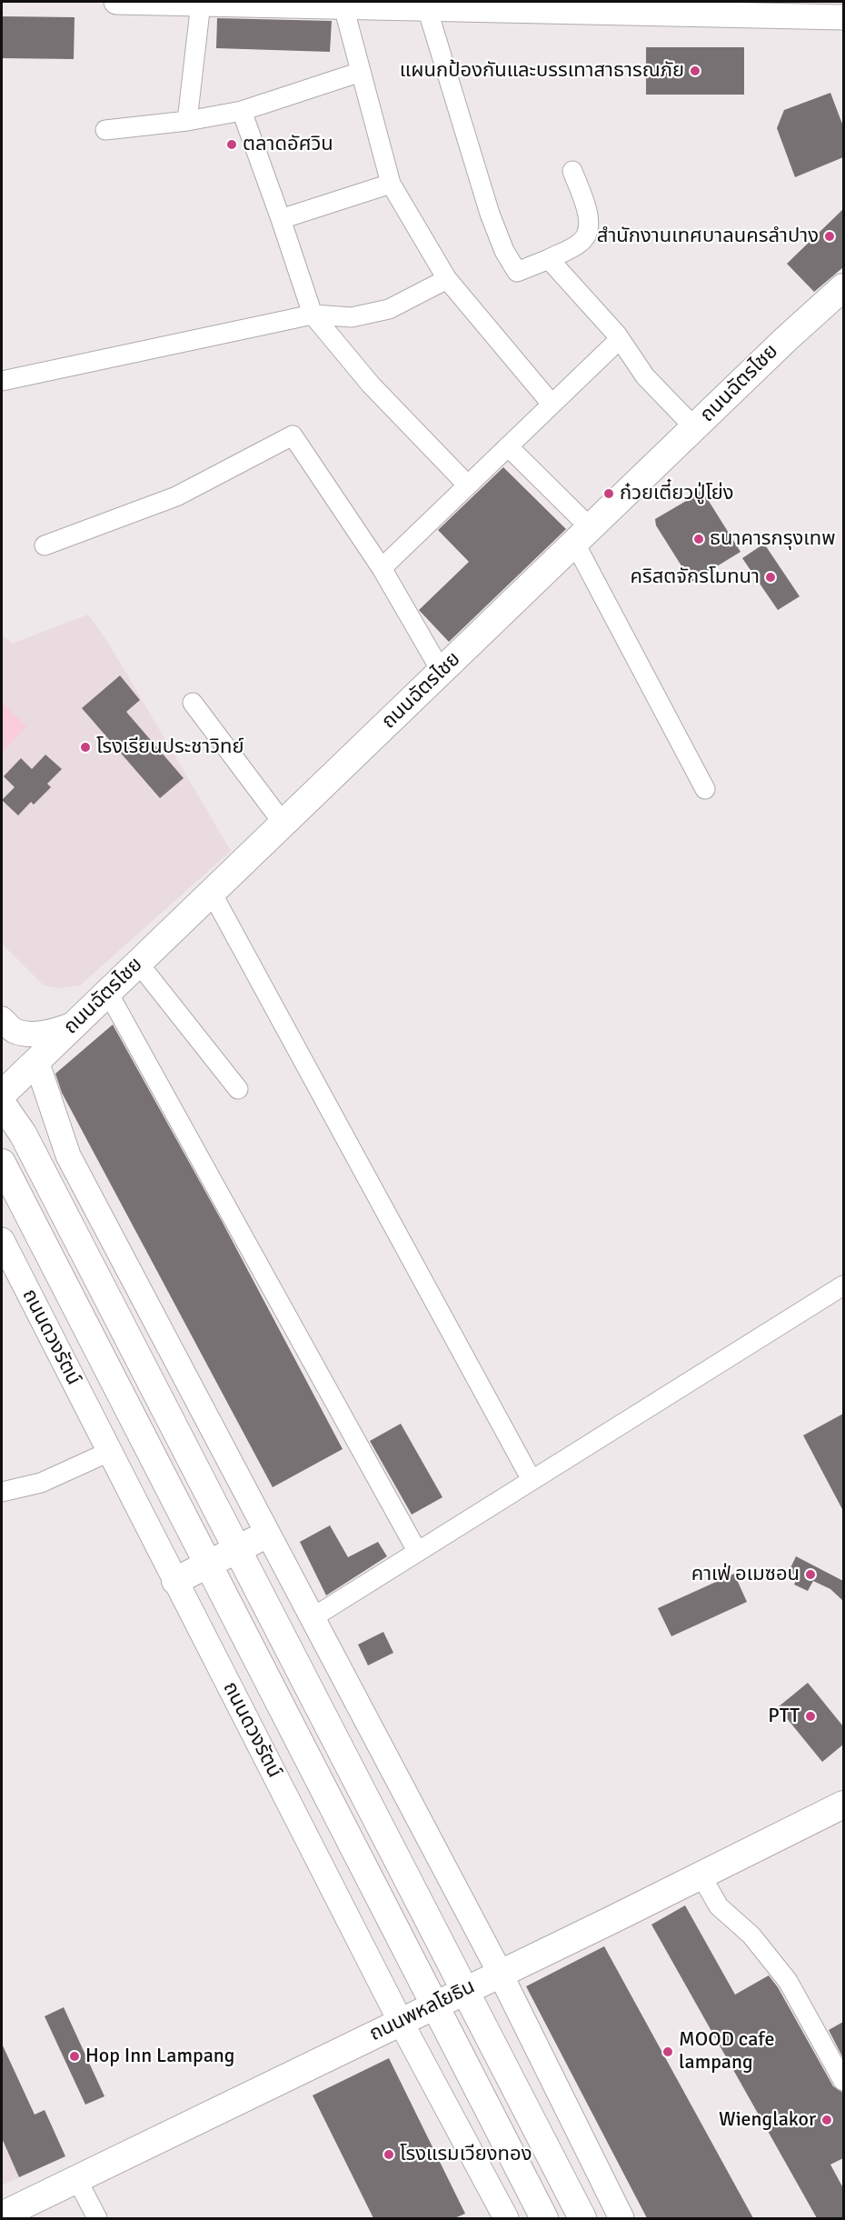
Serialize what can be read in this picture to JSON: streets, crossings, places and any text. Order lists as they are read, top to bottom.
{
  "streets": {
    "main road": ["ถนนฉัตรไชย", "ถนนพหลโยธิน"],
    "street": ["ถนนดวงรัตน์"]
  },
  "crossings": [
    ["ถนนดวงรัตน์", "ถนนพหลโยธิน"]
  ],
  "places": [
    "แผนกป้องกันและบรรเทาสาธารณภัย",
    "ตลาดอัศวิน",
    "สำนักงานเทศบาลนครลำปาง",
    "ก๋วยเตี๋ยวปู่โย่ง",
    "ธนาคารกรุงเทพ",
    "คริสตจักรโมทนา",
    "โรงเรียนประชาวิทย์",
    "คาเฟ่ อเมซอน",
    "PTT",
    "MOOD cafe lampang",
    "Hop Inn Lampang",
    "Wienglakor",
    "โรงแรมเวียงทอง"
  ]
}
